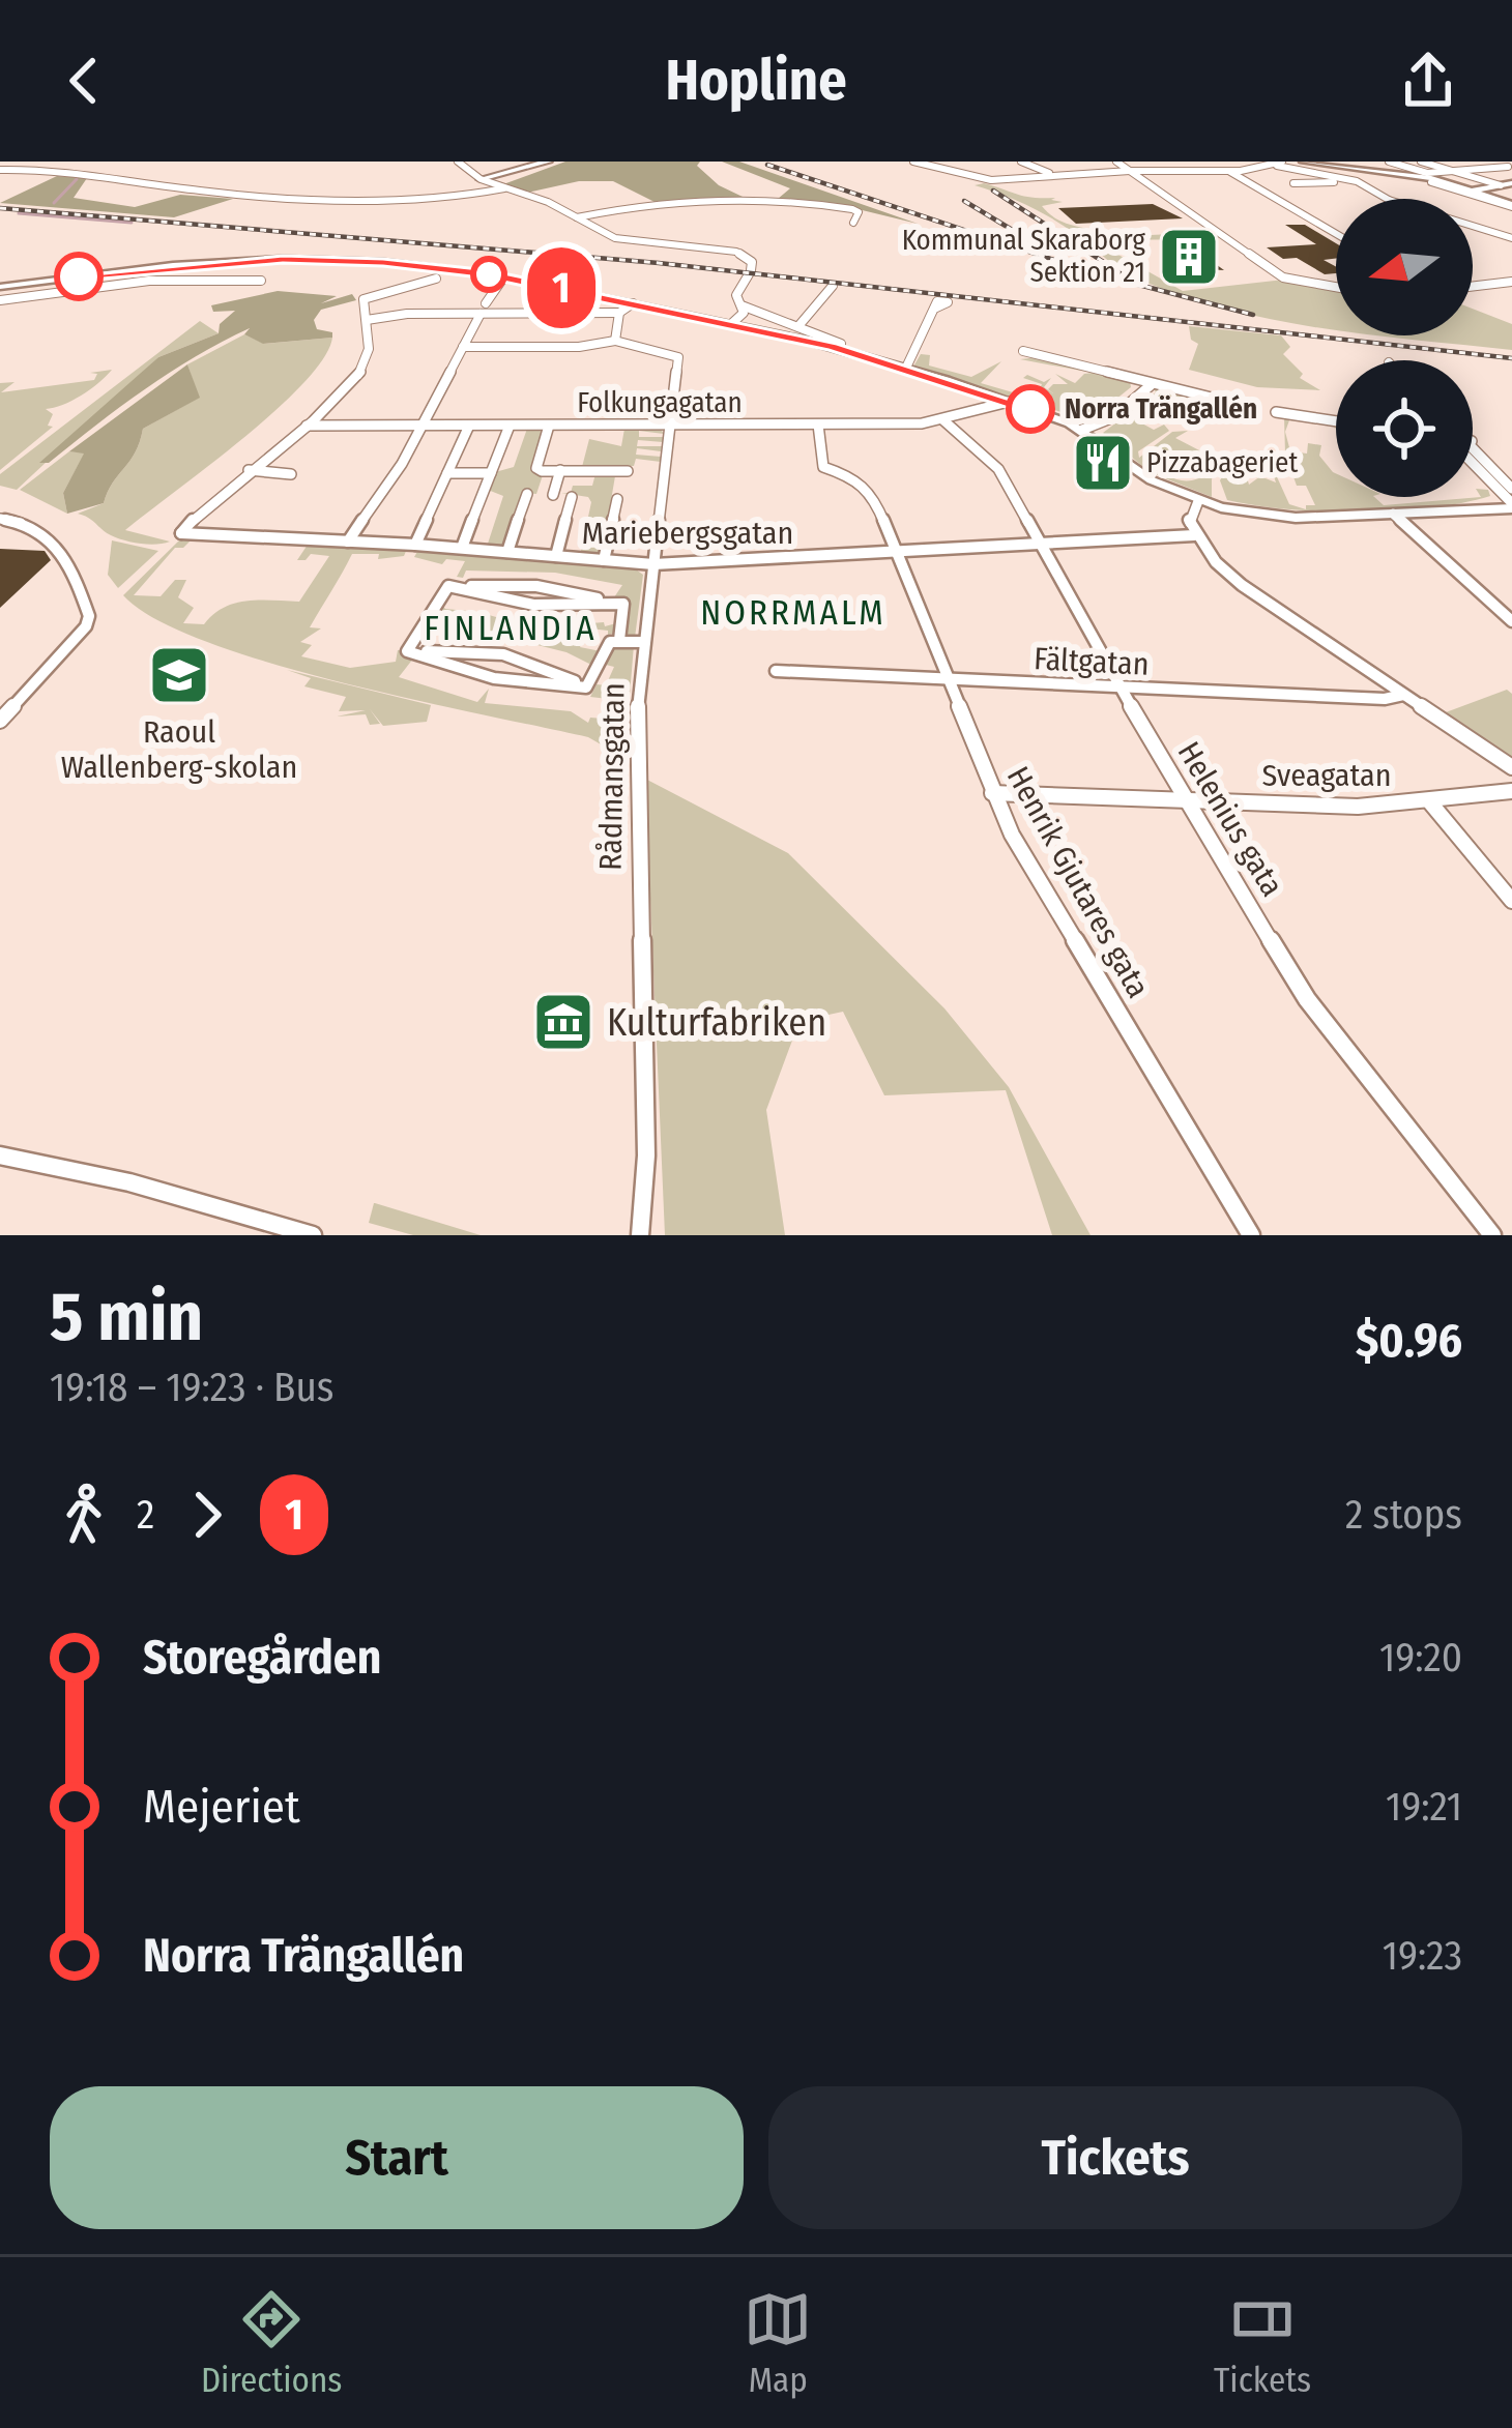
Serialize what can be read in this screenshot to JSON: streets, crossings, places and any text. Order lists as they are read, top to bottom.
{
  "streets": {
    "street": [
      "Folkungagatan",
      "Mariebergsgatan",
      "Fältgatan",
      "Sveagatan",
      "Rådmansgatan",
      "Helenius gata",
      "Henrik Gjutares gata"
    ]
  },
  "crossings": [
    ["Folkungagatan", "Rådmansgatan"],
    ["Folkungagatan", "Helenius gata"],
    ["Folkungagatan", "Henrik Gjutares gata"],
    ["Mariebergsgatan", "Rådmansgatan"],
    ["Mariebergsgatan", "Helenius gata"],
    ["Mariebergsgatan", "Henrik Gjutares gata"],
    ["Fältgatan", "Helenius gata"],
    ["Fältgatan", "Henrik Gjutares gata"],
    ["Sveagatan", "Helenius gata"],
    ["Sveagatan", "Henrik Gjutares gata"]
  ],
  "districts": ["NORRMALM", "FINLANDIA"],
  "places": {
    "building": ["Kommunal Skaraborg Sektion 21"],
    "other": ["Norra Trängallén"],
    "restaurant": ["Pizzabageriet"],
    "school or university": ["Raoul Wallenberg-skolan"],
    "museum": ["Kulturfabriken"]
  },
  "lines": ["bus line 1"],
  "north": "left",
  "page": {
    "header": "Hopline",
    "on_map": "1",
    "heading": ["5 min", "19:18 – 19:23 · Bus", "$0.96"],
    "legs": ["2", "1", "2 stops"],
    "list": [
      {
        "name": "Storegården",
        "value": "19:20"
      },
      {
        "name": "Mejeriet",
        "value": "19:21"
      },
      {
        "name": "Norra Trängallén",
        "value": "19:23"
      }
    ],
    "buttons": ["Start", "Tickets"],
    "tabs": ["Directions", "Map", "Tickets"]
  }
}
